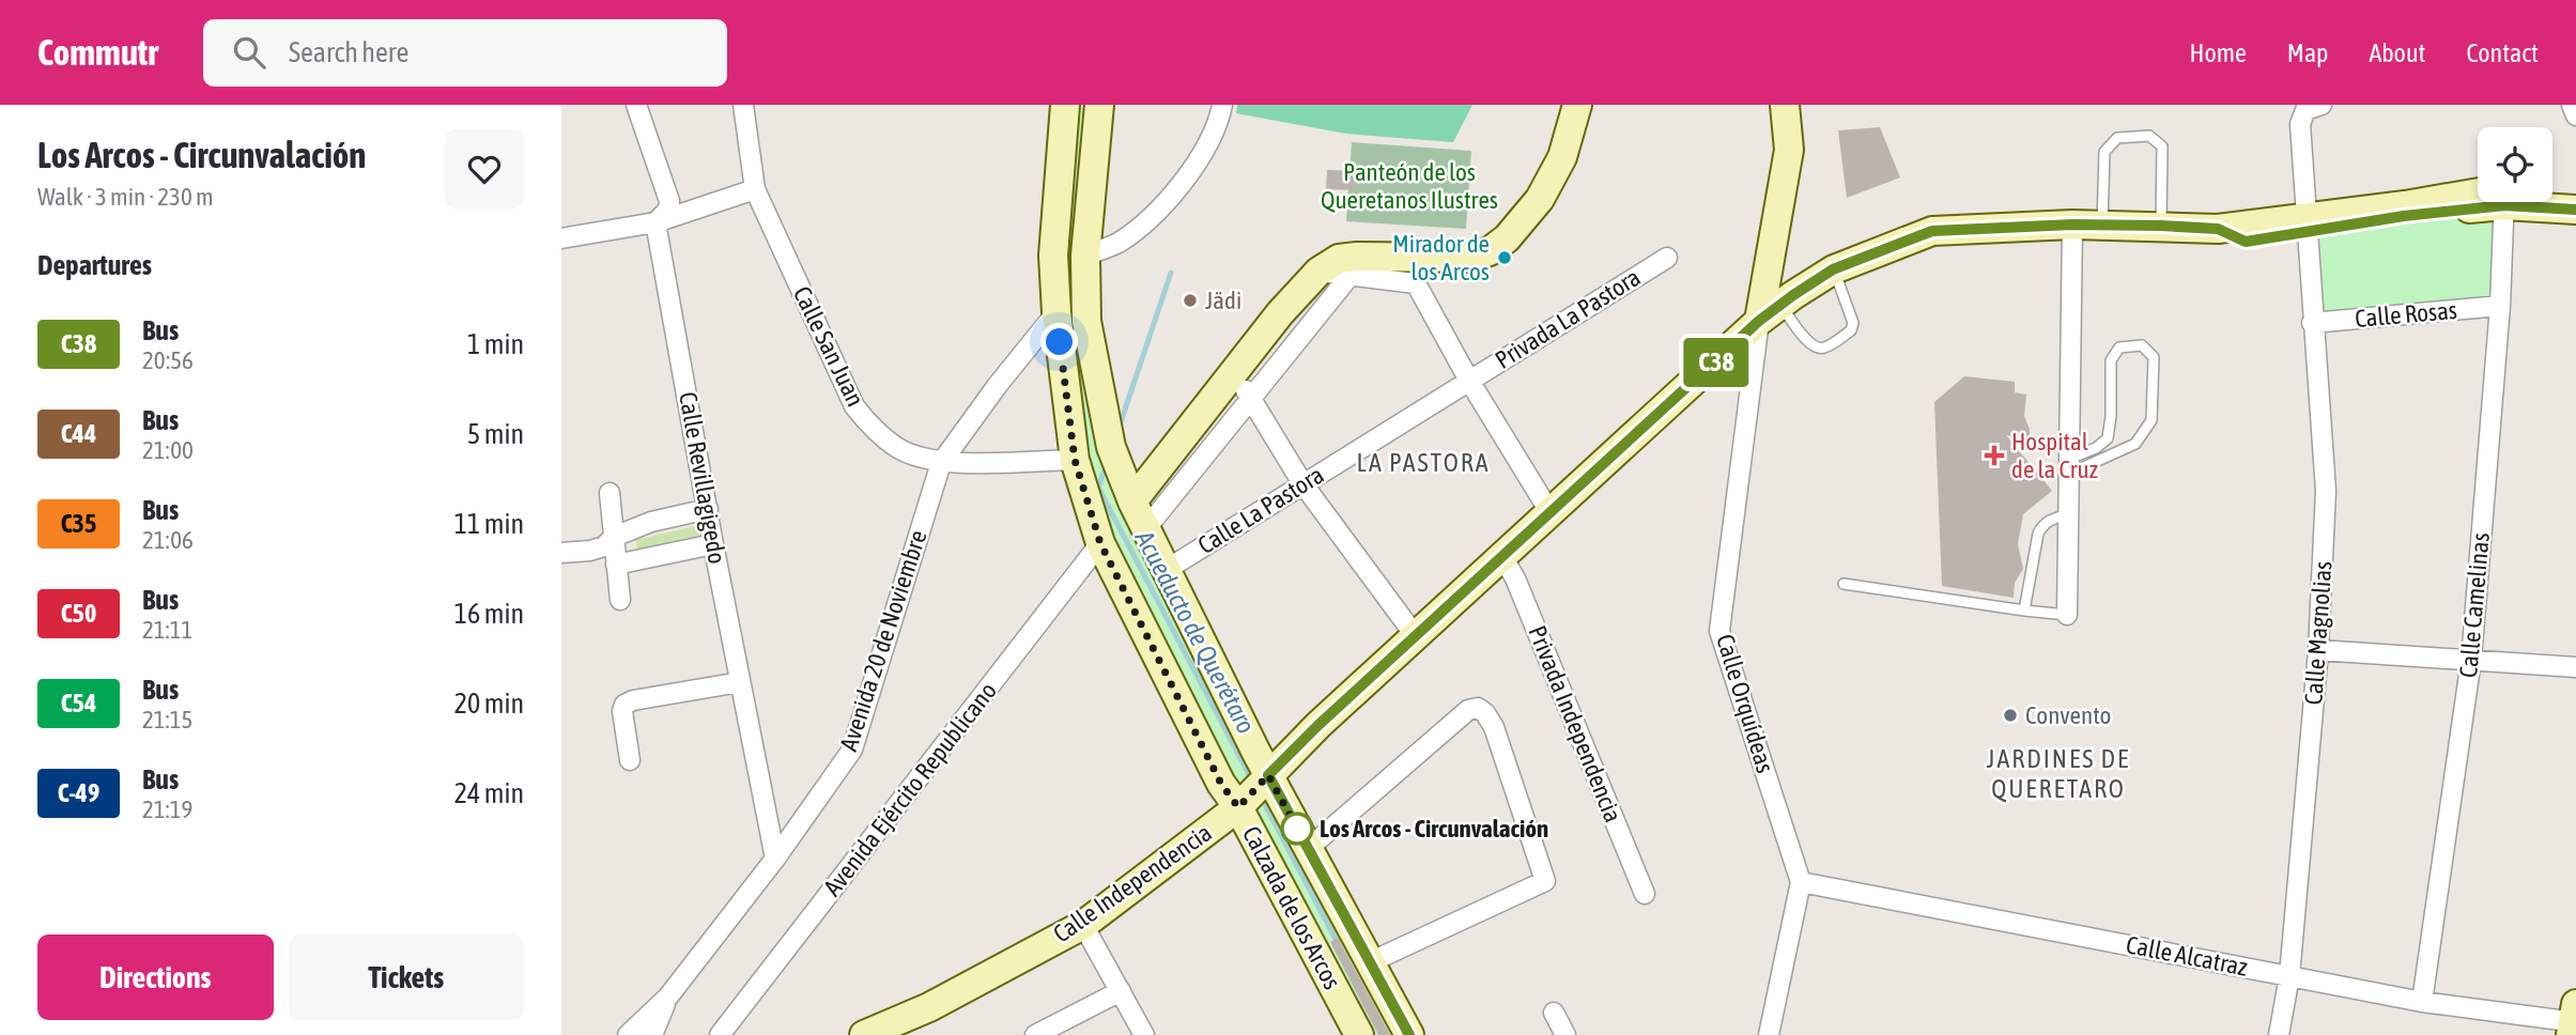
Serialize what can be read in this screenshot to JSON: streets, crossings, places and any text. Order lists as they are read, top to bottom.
{
  "streets": {
    "street": [
      "Calle Rosas",
      "Privada La Pastora",
      "Calle San Juan",
      "Calle Revillagigedo",
      "Calle La Pastora",
      "Calle Camelinas",
      "Calle Magnolias",
      "Avenida 20 de Noviembre",
      "Calle Orquídeas",
      "Privada Independencia",
      "Avenida Ejército Republicano",
      "Calle Independencia",
      "Calzada de los Arcos",
      "Calle Alcatraz"
    ]
  },
  "crossings": [
    ["Calle Rosas", "Calle Camelinas"],
    ["Calle Rosas", "Calle Magnolias"],
    ["Privada La Pastora", "Calle La Pastora"],
    ["Calle San Juan", "Avenida 20 de Noviembre"],
    ["Calle San Juan", "Calzada de los Arcos"],
    ["Calle Revillagigedo", "Avenida 20 de Noviembre"],
    ["Calle La Pastora", "Calzada de los Arcos"],
    ["Calle Camelinas", "Calle Alcatraz"],
    ["Calle Magnolias", "Calle Independencia"],
    ["Calle Magnolias", "Calle Alcatraz"],
    ["Avenida 20 de Noviembre", "Calzada de los Arcos"],
    ["Calle Orquídeas", "Calle Independencia"],
    ["Calle Orquídeas", "Calle Alcatraz"],
    ["Privada Independencia", "Calle Independencia"],
    ["Avenida Ejército Republicano", "Calzada de los Arcos"],
    ["Calle Independencia", "Calzada de los Arcos"]
  ],
  "districts": ["LA PASTORA", "JARDINES DE QUERETARO"],
  "water": ["Acueducto de Querétaro"],
  "parks": ["Panteón de los Queretanos Ilustres"],
  "places": {
    "other": [
      "Mirador de los Arcos",
      "Jädi",
      "Convento",
      "Los Arcos - Circunvalación"
    ],
    "health": ["Hospital de la Cruz"]
  },
  "lines": ["bus line C38"],
  "page": {
    "header": "Commutr",
    "search": "Search here",
    "nav": [
      "Home",
      "Map",
      "About",
      "Contact"
    ],
    "heading": [
      ["Los Arcos - Circunvalación", "Walk · 3 min · 230 m"],
      "Departures"
    ],
    "on_map": "C38",
    "list": [
      {
        "mark": "C38",
        "name": "Bus",
        "note": "20:56",
        "value": "1 min"
      },
      {
        "mark": "C44",
        "name": "Bus",
        "note": "21:00",
        "value": "5 min"
      },
      {
        "mark": "C35",
        "name": "Bus",
        "note": "21:06",
        "value": "11 min"
      },
      {
        "mark": "C50",
        "name": "Bus",
        "note": "21:11",
        "value": "16 min"
      },
      {
        "mark": "C54",
        "name": "Bus",
        "note": "21:15",
        "value": "20 min"
      },
      {
        "mark": "C-49",
        "name": "Bus",
        "note": "21:19",
        "value": "24 min"
      }
    ],
    "buttons": ["Directions", "Tickets"]
  }
}
